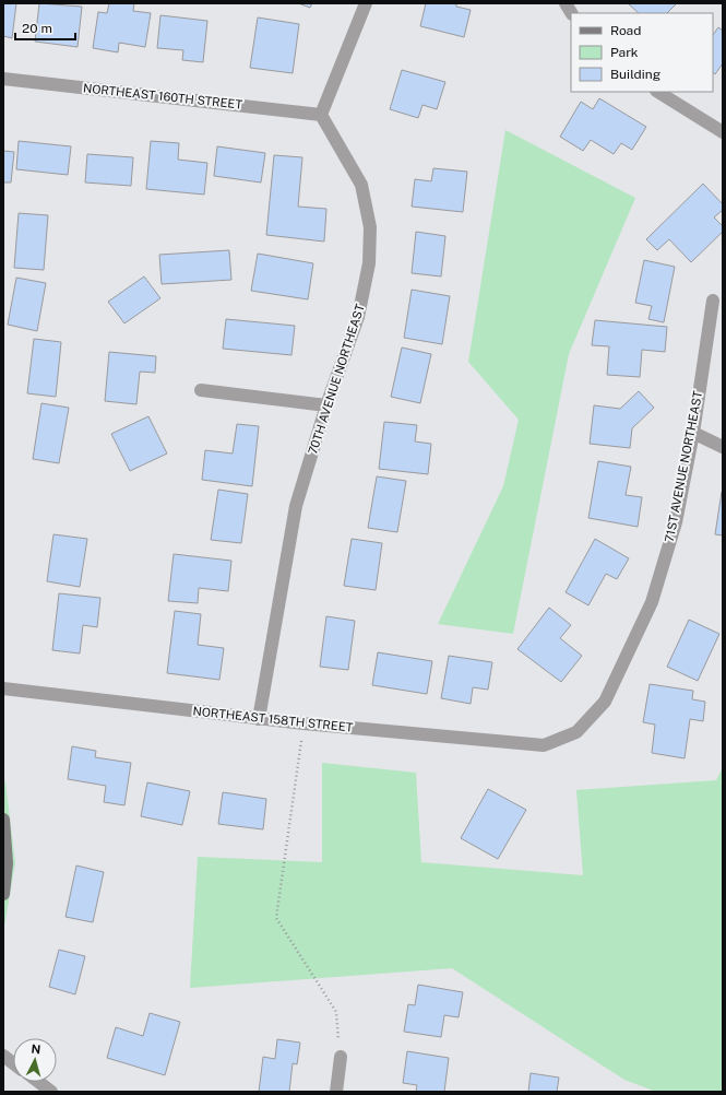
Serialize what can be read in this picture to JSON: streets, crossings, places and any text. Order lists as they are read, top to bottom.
{
  "streets": {
    "street": [
      "NORTHEAST 160TH STREET",
      "70TH AVENUE NORTHEAST",
      "71ST AVENUE NORTHEAST",
      "NORTHEAST 158TH STREET"
    ]
  },
  "crossings": [
    ["NORTHEAST 160TH STREET", "70TH AVENUE NORTHEAST"],
    ["70TH AVENUE NORTHEAST", "NORTHEAST 158TH STREET"],
    ["71ST AVENUE NORTHEAST", "NORTHEAST 158TH STREET"]
  ],
  "legend": ["Road", "Park", "Building"],
  "scale_bar": "20 m",
  "north": "top"
}
